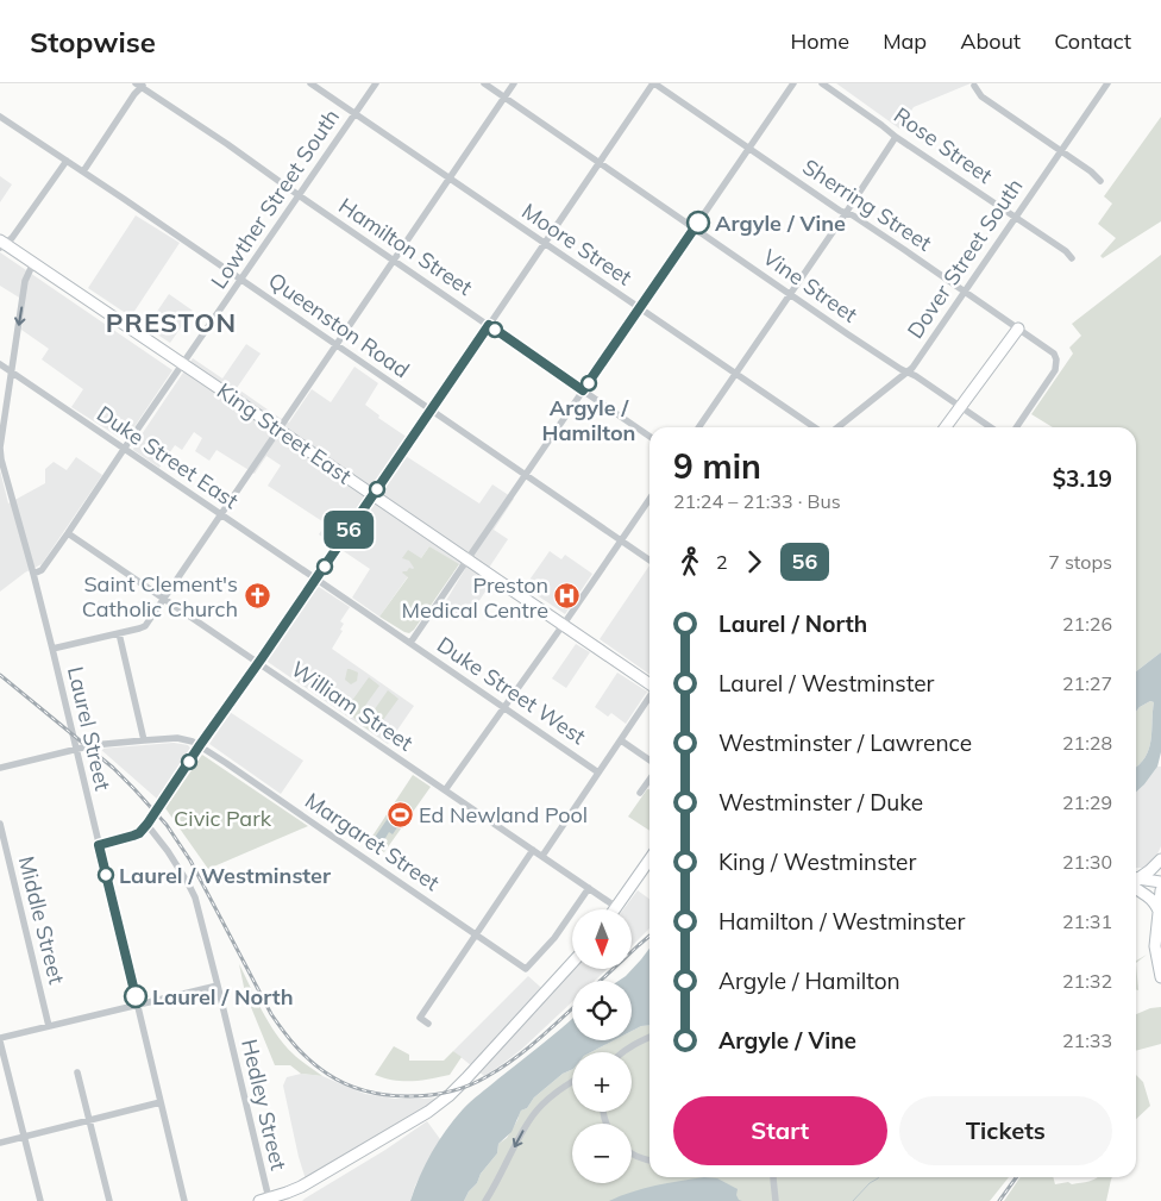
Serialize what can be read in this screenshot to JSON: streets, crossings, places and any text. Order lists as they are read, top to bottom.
{
  "streets": {
    "main road": ["King Street East"],
    "street": [
      "Rose Street",
      "Lowther Street South",
      "Sherring Street",
      "Moore Street",
      "Hamilton Street",
      "Dover Street South",
      "Vine Street",
      "Queenston Road",
      "Duke Street East",
      "Duke Street West",
      "William Street",
      "Laurel Street",
      "Margaret Street",
      "Middle Street",
      "Hedley Street"
    ]
  },
  "crossings": [
    ["Rose Street", "Dover Street South"],
    ["Lowther Street South", "Moore Street"],
    ["Lowther Street South", "Hamilton Street"],
    ["Lowther Street South", "Queenston Road"],
    ["Lowther Street South", "King Street East"],
    ["Lowther Street South", "Duke Street East"],
    ["Lowther Street South", "William Street"],
    ["Lowther Street South", "Laurel Street"],
    ["Sherring Street", "Dover Street South"],
    ["Dover Street South", "Vine Street"],
    ["King Street East", "Laurel Street"],
    ["Duke Street East", "Duke Street West"],
    ["Duke Street East", "Laurel Street"],
    ["William Street", "Margaret Street"]
  ],
  "districts": ["PRESTON"],
  "parks": ["Civic Park"],
  "places": {
    "other": [
      "Argyle / Vine",
      "Argyle / Hamilton",
      "Laurel / Westminster",
      "Laurel / North"
    ],
    "church": ["Saint Clement's Catholic Church"],
    "hospital": ["Preston Medical Centre"],
    "sports": ["Ed Newland Pool"]
  },
  "lines": ["bus line 56"],
  "north": "bottom",
  "page": {
    "header": "Stopwise",
    "nav": [
      "Home",
      "Map",
      "About",
      "Contact"
    ],
    "on_map": "56",
    "heading": ["9 min", "21:24 – 21:33 · Bus", "$3.19"],
    "legs": ["2", "56", "7 stops"],
    "list": [
      {
        "name": "Laurel / North",
        "value": "21:26"
      },
      {
        "name": "Laurel / Westminster",
        "value": "21:27"
      },
      {
        "name": "Westminster / Lawrence",
        "value": "21:28"
      },
      {
        "name": "Westminster / Duke",
        "value": "21:29"
      },
      {
        "name": "King / Westminster",
        "value": "21:30"
      },
      {
        "name": "Hamilton / Westminster",
        "value": "21:31"
      },
      {
        "name": "Argyle / Hamilton",
        "value": "21:32"
      },
      {
        "name": "Argyle / Vine",
        "value": "21:33"
      }
    ],
    "map_buttons": ["+", "−"],
    "buttons": ["Start", "Tickets"]
  }
}
